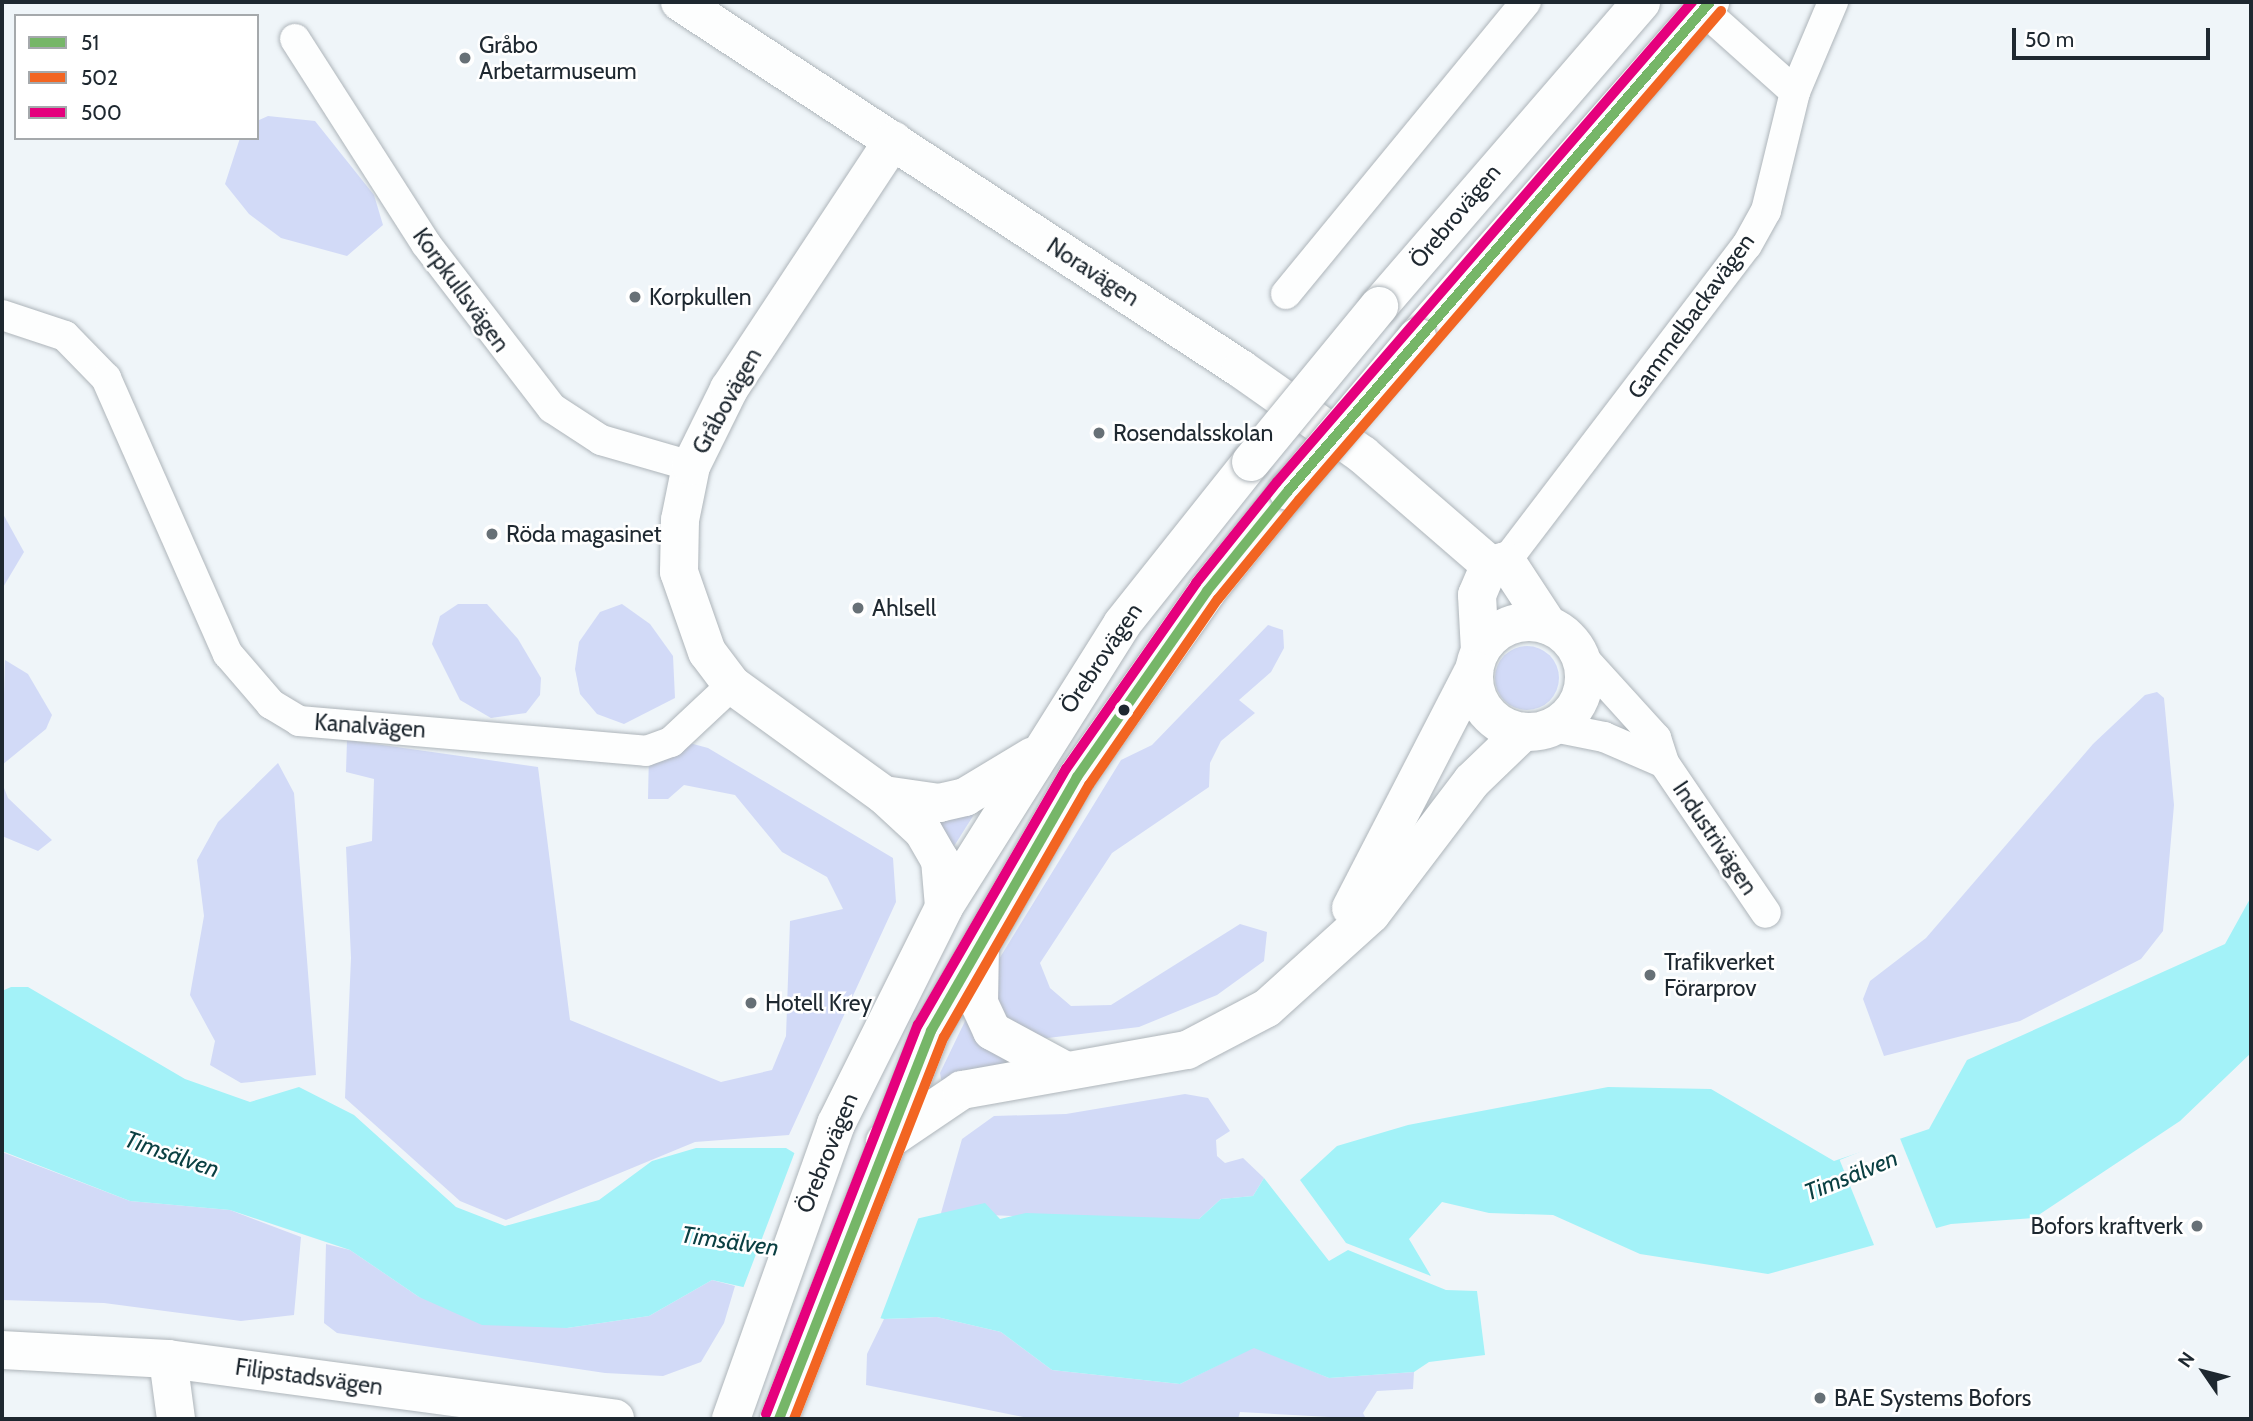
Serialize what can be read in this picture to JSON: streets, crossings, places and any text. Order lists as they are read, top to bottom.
{
  "streets": {
    "main road": [
      "Örebrovägen",
      "Noravägen",
      "Gråbovägen",
      "Filipstadsvägen"
    ],
    "street": [
      "Korpkullsvägen",
      "Gammelbackavägen",
      "Kanalvägen",
      "Industrivägen"
    ]
  },
  "crossings": [
    ["Örebrovägen", "Gråbovägen"],
    ["Noravägen", "Gammelbackavägen"],
    ["Noravägen", "Gråbovägen"],
    ["Noravägen", "Industrivägen"],
    ["Korpkullsvägen", "Gråbovägen"],
    ["Gråbovägen", "Kanalvägen"]
  ],
  "water": ["Timsälven"],
  "places": [
    "Gråbo Arbetarmuseum",
    "Korpkullen",
    "Rosendalsskolan",
    "Röda magasinet",
    "Ahlsell",
    "Trafikverket Förarprov",
    "Hotell Krey",
    "Bofors kraftverk",
    "BAE Systems Bofors"
  ],
  "lines": ["transit line 51", "transit line 500", "transit line 502"],
  "legend": ["51", "502", "500"],
  "scale_bar": "50 m",
  "north": "top left"
}
